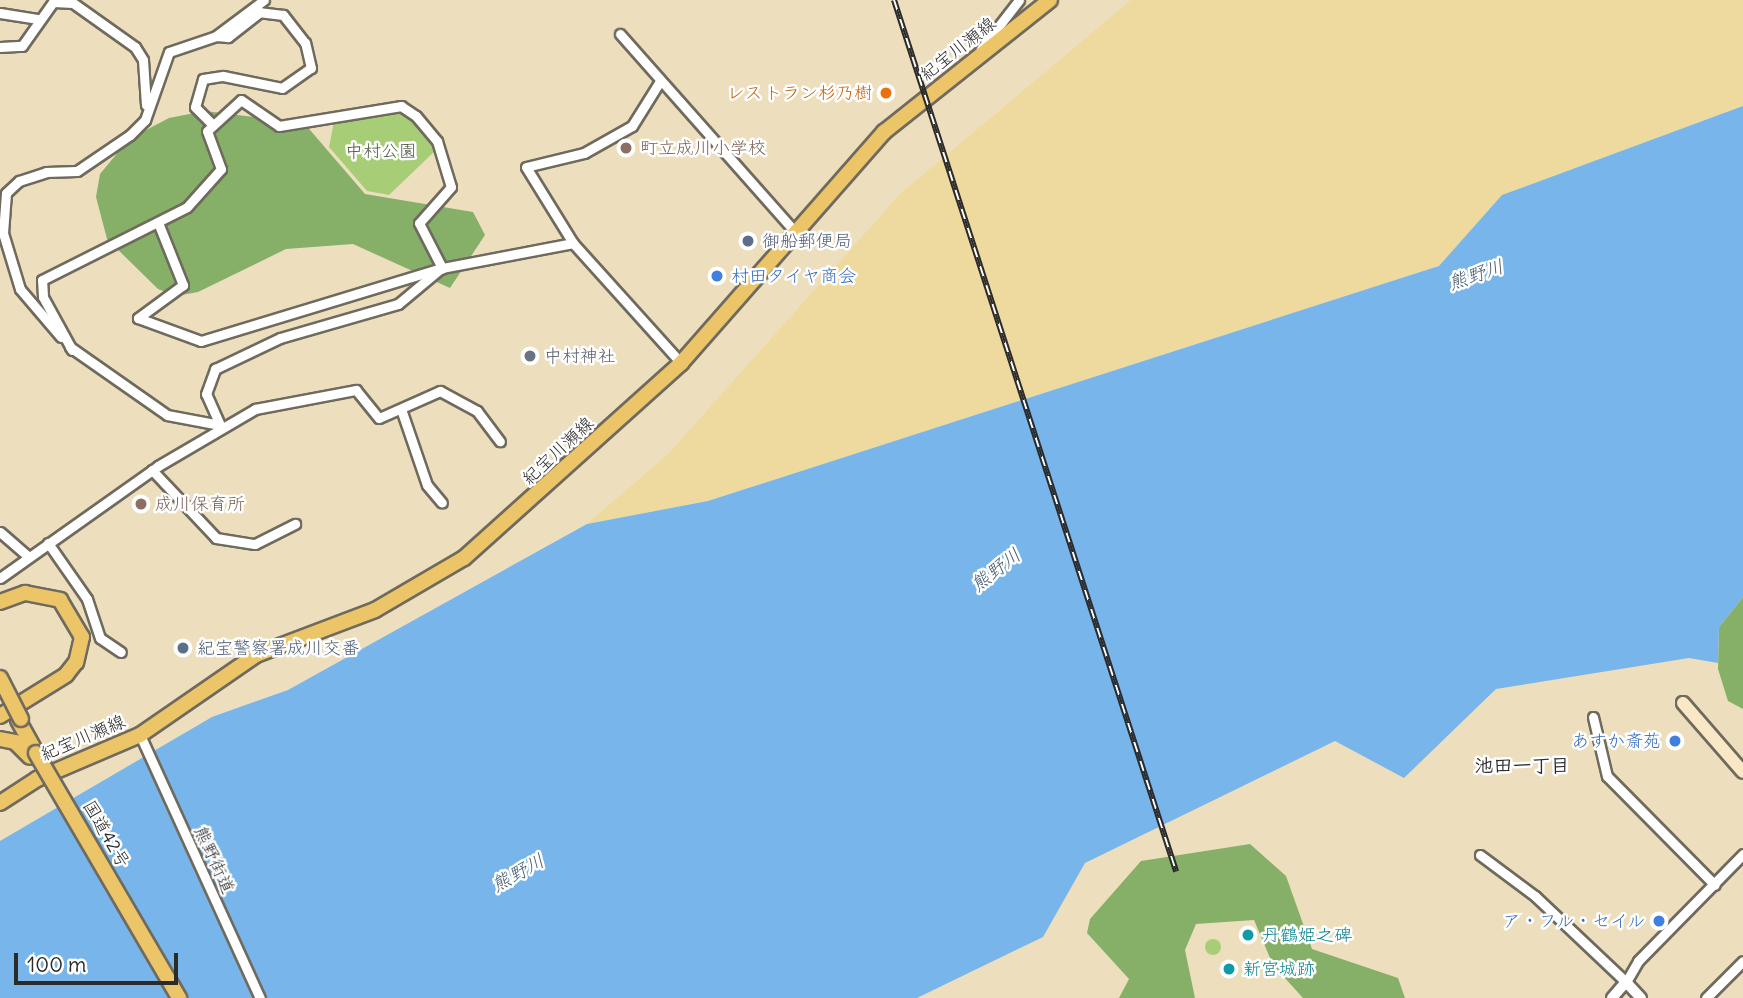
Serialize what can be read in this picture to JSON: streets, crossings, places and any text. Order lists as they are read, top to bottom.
{
  "streets": {
    "main road": ["紀宝川瀬線", "国道42号"],
    "street": ["熊野街道"]
  },
  "crossings": [
    ["紀宝川瀬線", "熊野街道"]
  ],
  "districts": ["池田一丁目"],
  "water": ["熊野川"],
  "parks": ["中村公園"],
  "places": [
    "レストラン杉乃樹",
    "町立成川小学校",
    "御船郵便局",
    "村田タイヤ商会",
    "中村神社",
    "成川保育所",
    "紀宝警察署成川交番",
    "あすか斎苑",
    "ア・フル・セイル",
    "丹鶴姫之碑",
    "新宮城跡"
  ],
  "scale_bar": "100 m"
}
